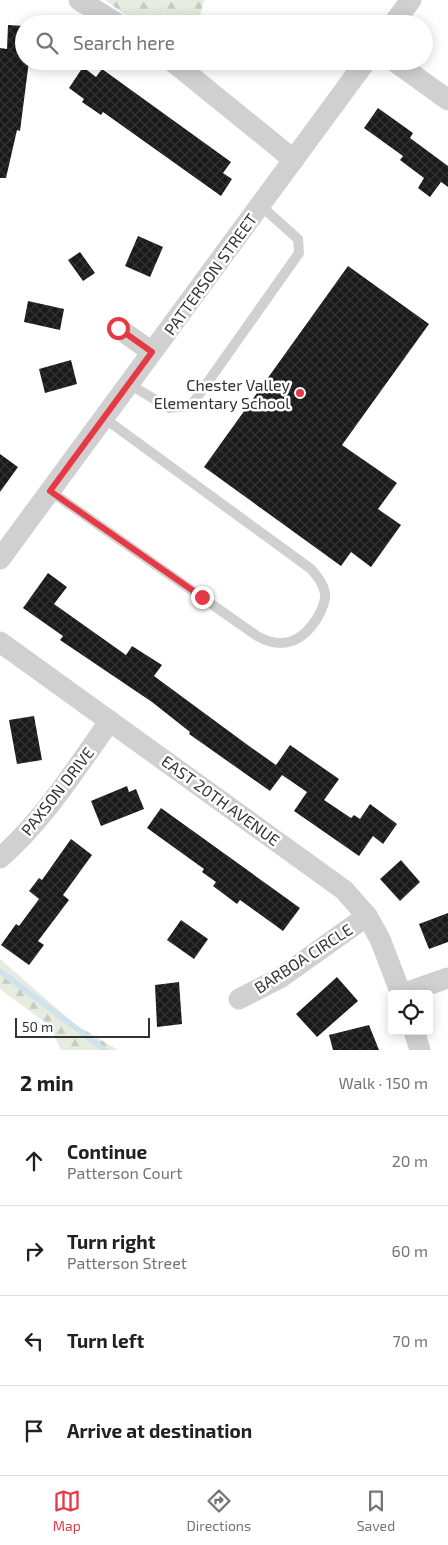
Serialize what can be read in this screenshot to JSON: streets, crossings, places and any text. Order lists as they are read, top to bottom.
{
  "streets": {
    "street": [
      "PATTERSON STREET",
      "PAXSON DRIVE",
      "EAST 20TH AVENUE",
      "BARBOA CIRCLE"
    ]
  },
  "crossings": [
    ["PAXSON DRIVE", "EAST 20TH AVENUE"],
    ["EAST 20TH AVENUE", "BARBOA CIRCLE"]
  ],
  "places": ["Chester Valley Elementary School"],
  "scale_bar": "50 m",
  "page": {
    "search": "Search here",
    "scale": "50 m",
    "heading": ["2 min", "Walk · 150 m"],
    "list": [
      ["Continue", "Patterson Court", "20 m"],
      ["Turn right", "Patterson Street", "60 m"],
      ["Turn left", "70 m"],
      "Arrive at destination"
    ],
    "nav": ["Map", "Directions", "Saved"]
  }
}
